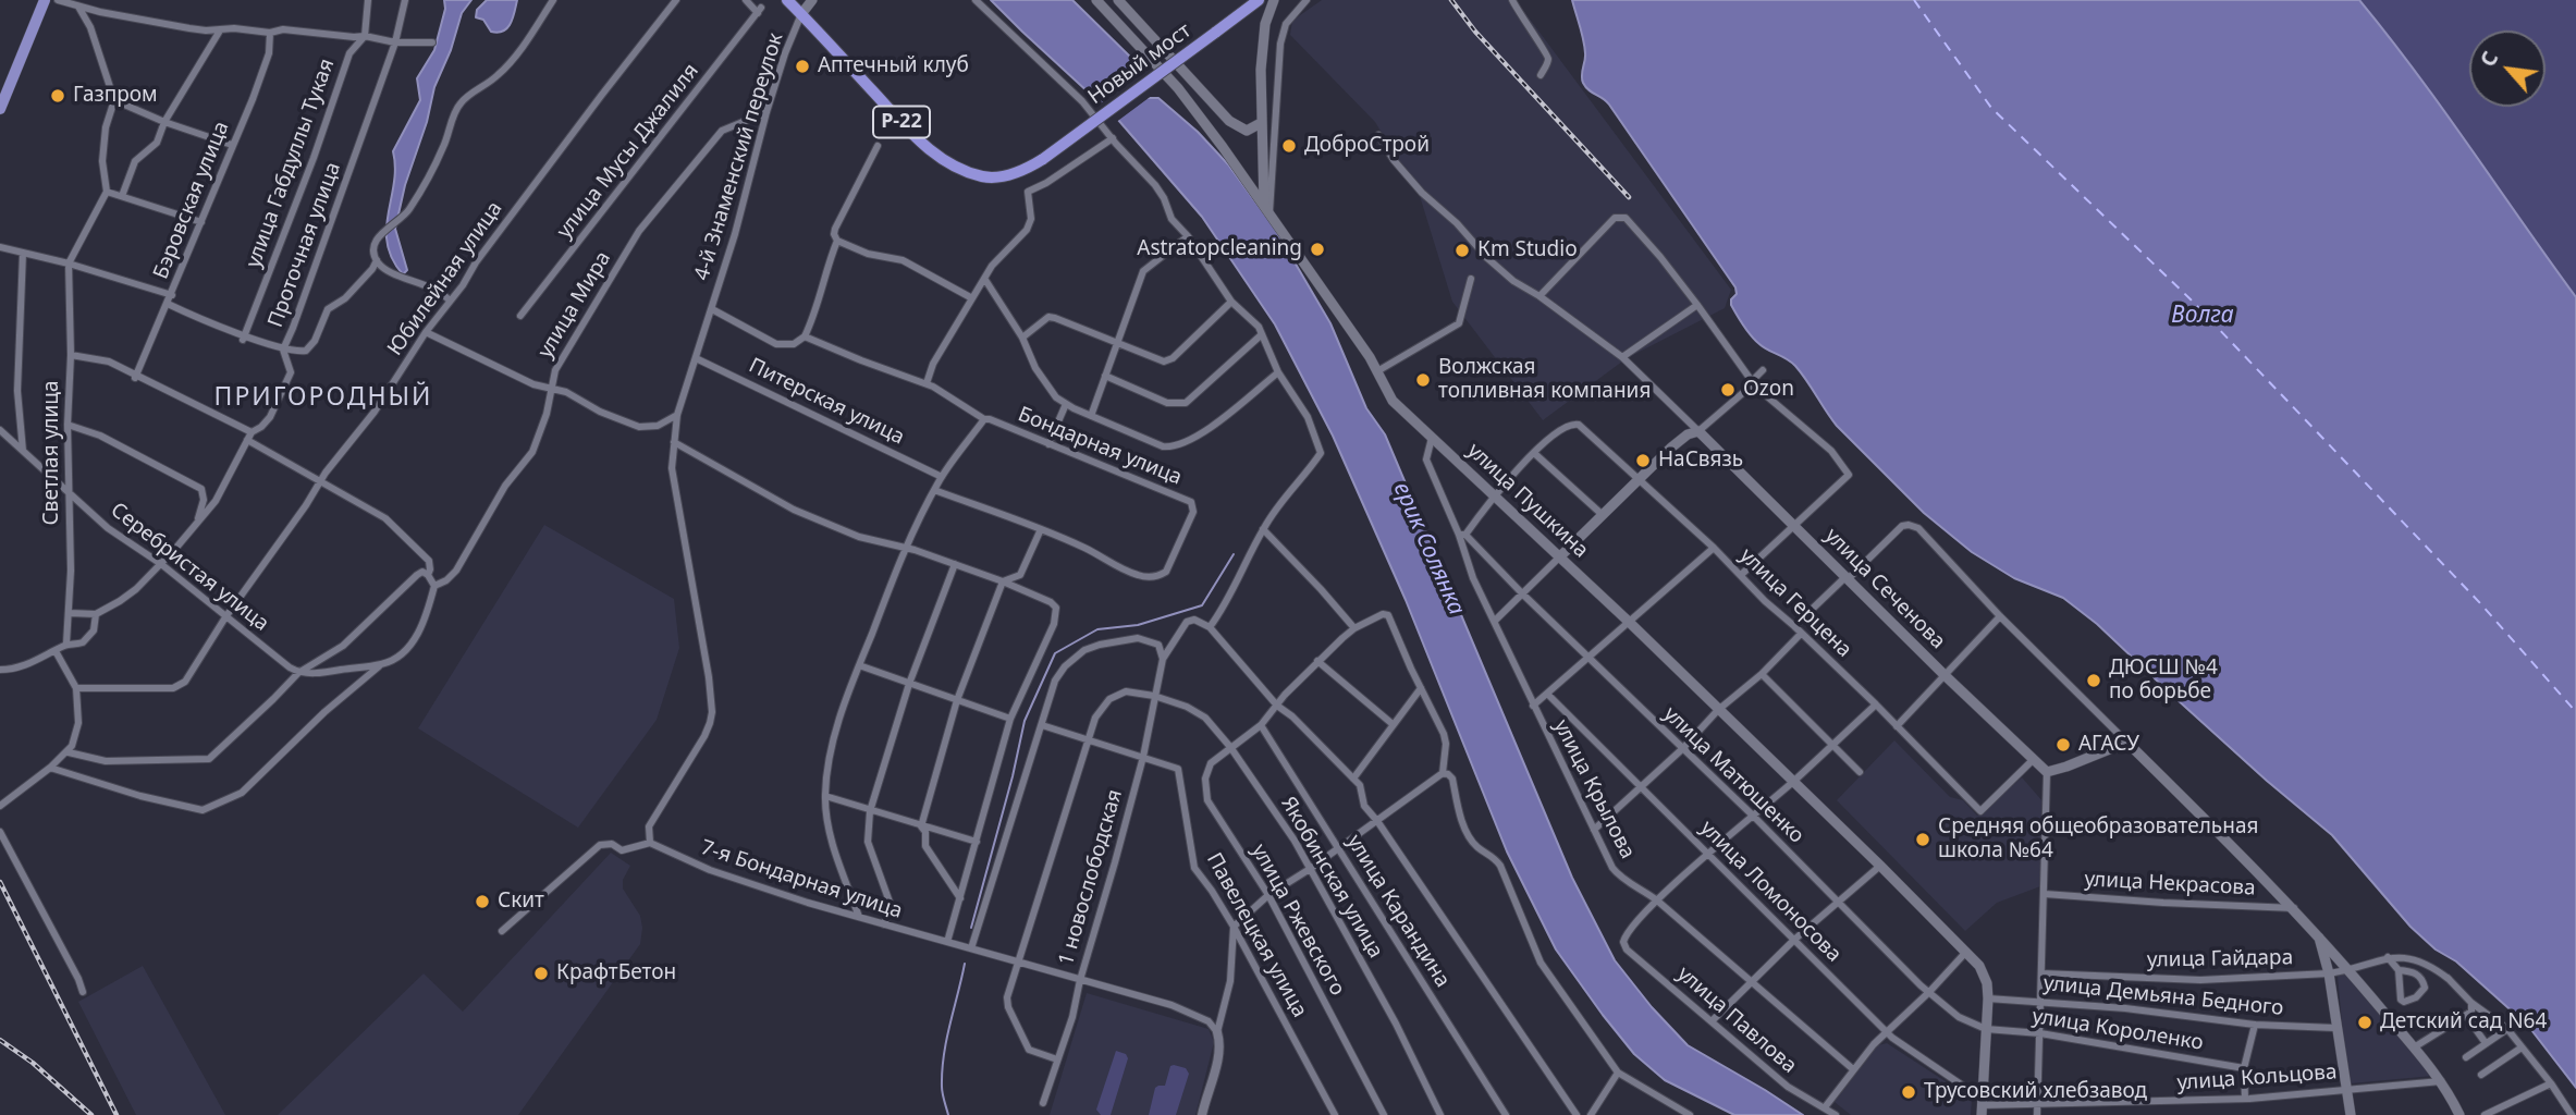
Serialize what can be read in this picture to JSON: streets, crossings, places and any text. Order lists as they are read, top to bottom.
{
  "streets": {
    "highway": ["Новый мост", "Р-22"],
    "main road": ["улица Пушкина", "улица Сеченова"],
    "street": [
      "улица Мусы Джалиля",
      "4-й Знаменский переулок",
      "улица Габдуллы Тукая",
      "Бэровская улица",
      "Проточная улица",
      "Юбилейная улица",
      "улица Мира",
      "Питерская улица",
      "Бондарная улица",
      "Светлая улица",
      "Серебристая улица",
      "улица Герцена",
      "улица Матюшенко",
      "улица Крылова",
      "1 новослободская",
      "Якобинская улица",
      "7-я Бондарная улица",
      "улица Некрасова",
      "улица Ломоносова",
      "улица Карандина",
      "улица Ржевского",
      "Павелецкая улица",
      "улица Гайдара",
      "улица Демьяна Бедного",
      "улица Павлова",
      "улица Короленко",
      "улица Кольцова"
    ]
  },
  "crossings": [
    ["Новый мост", "Р-22"],
    ["Новый мост", "4-й Знаменский переулок"],
    ["Р-22", "4-й Знаменский переулок"],
    ["4-й Знаменский переулок", "улица Мира"],
    ["Проточная улица", "Светлая улица"],
    ["Проточная улица", "Серебристая улица"],
    ["Юбилейная улица", "Серебристая улица"],
    ["Светлая улица", "Серебристая улица"],
    ["улица Пушкина", "улица Крылова"],
    ["улица Пушкина", "улица Демьяна Бедного"],
    ["улица Сеченова", "улица Герцена"],
    ["улица Матюшенко", "улица Крылова"],
    ["улица Матюшенко", "улица Короленко"],
    ["улица Крылова", "улица Павлова"],
    ["1 новослободская", "Якобинская улица"],
    ["1 новослободская", "7-я Бондарная улица"],
    ["1 новослободская", "Павелецкая улица"],
    ["Якобинская улица", "улица Ржевского"],
    ["Якобинская улица", "Павелецкая улица"],
    ["улица Ломоносова", "улица Кольцова"],
    ["улица Карандина", "улица Ржевского"]
  ],
  "districts": ["ПРИГОРОДНЫЙ"],
  "water": ["Волга", "ерик Солянка"],
  "places": [
    "Аптечный клуб",
    "Газпром",
    "ДоброСтрой",
    "Astratopcleaning",
    "Кm Studio",
    "Волжская топливная компания",
    "Ozon",
    "НаСвязь",
    "ДЮСШ №4 по борьбе",
    "АГАСУ",
    "Средняя общеобразовательная школа №64",
    "Скит",
    "КрафтБетон",
    "Детский сад N64",
    "Трусовский хлебзавод"
  ],
  "north": "top left"
}
